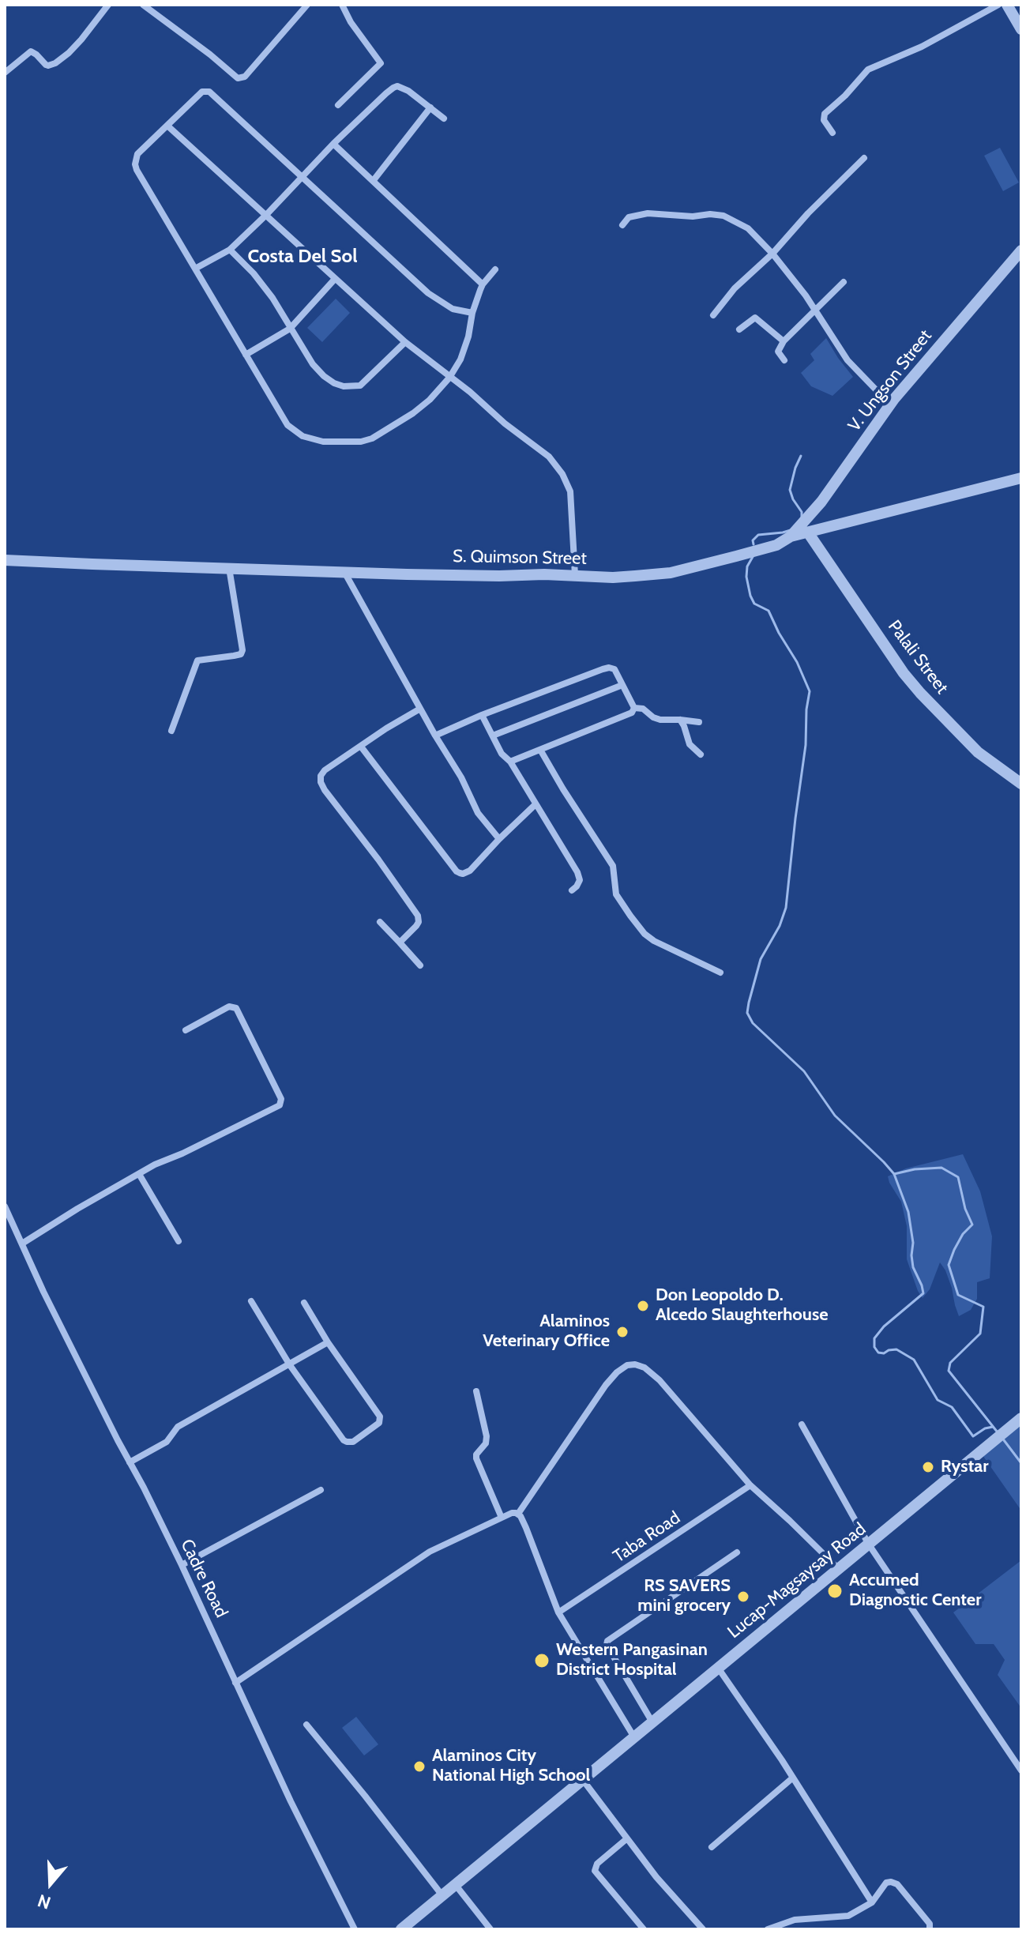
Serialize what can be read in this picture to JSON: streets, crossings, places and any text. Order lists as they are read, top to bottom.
{
  "streets": {
    "street": [
      "V. Ungson Street",
      "S. Quimson Street",
      "Palali Street",
      "Taba Road",
      "Cadre Road",
      "Lucap-Magsaysay Road"
    ]
  },
  "crossings": [
    ["V. Ungson Street", "S. Quimson Street"],
    ["S. Quimson Street", "Palali Street"]
  ],
  "districts": ["Costa Del Sol"],
  "places": [
    "Don Leopoldo D. Alcedo Slaughterhouse",
    "Alaminos Veterinary Office",
    "Rystar",
    "Accumed Diagnostic Center",
    "RS SAVERS mini grocery",
    "Western Pangasinan District Hospital",
    "Alaminos City National High School"
  ],
  "north": "bottom"
}
